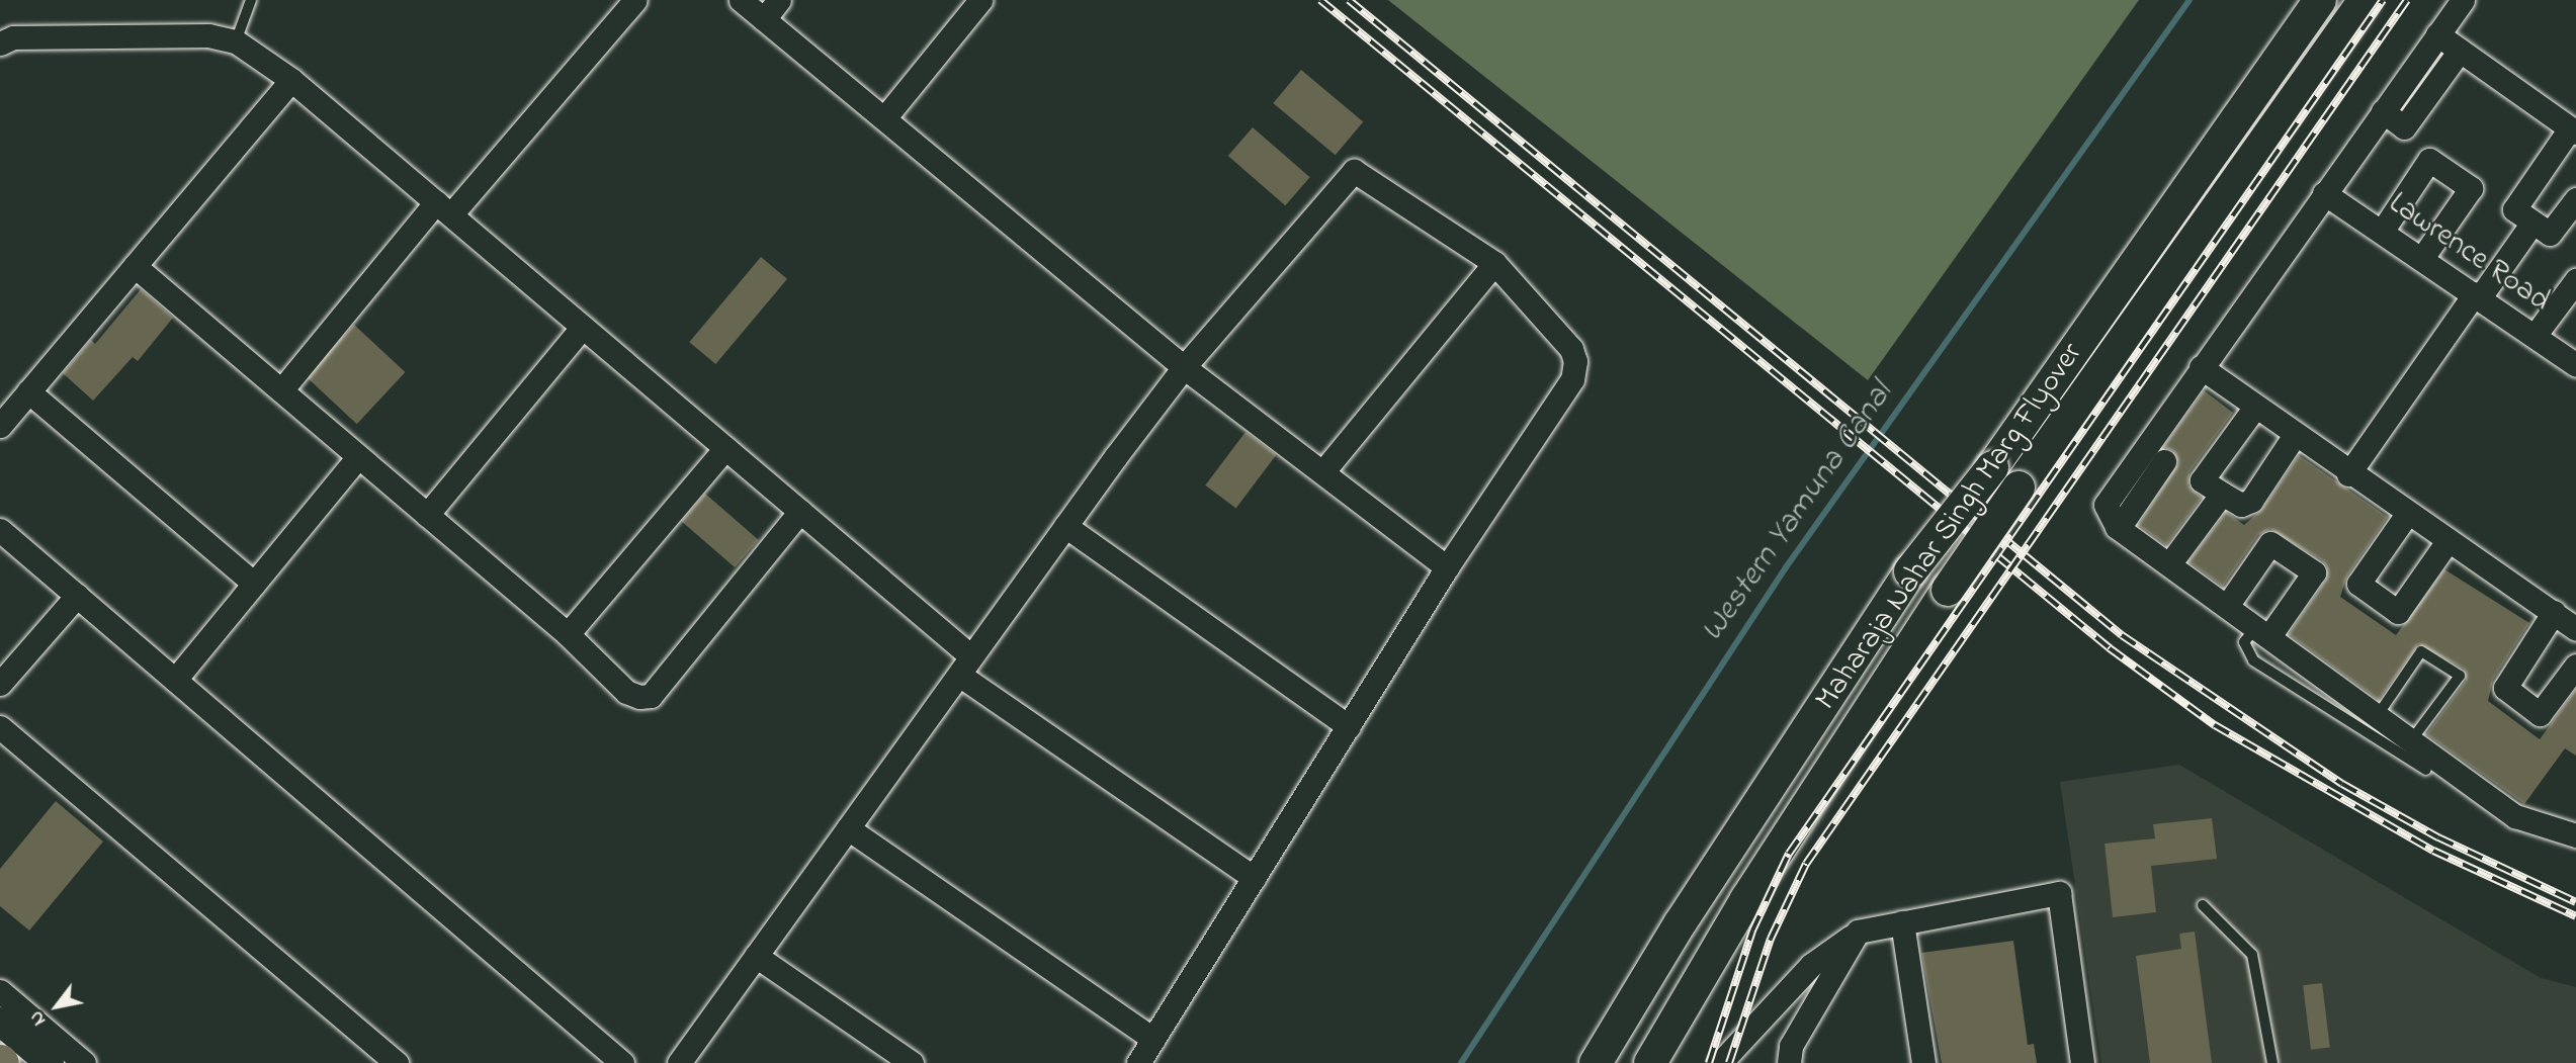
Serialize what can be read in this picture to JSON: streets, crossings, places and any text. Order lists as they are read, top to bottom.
{
  "streets": {
    "main road": ["Maharaja Nahar Singh Marg Flyover"],
    "street": ["Lawrence Road"]
  },
  "water": ["Western Yamuna Canal"],
  "north": "bottom left"
}
